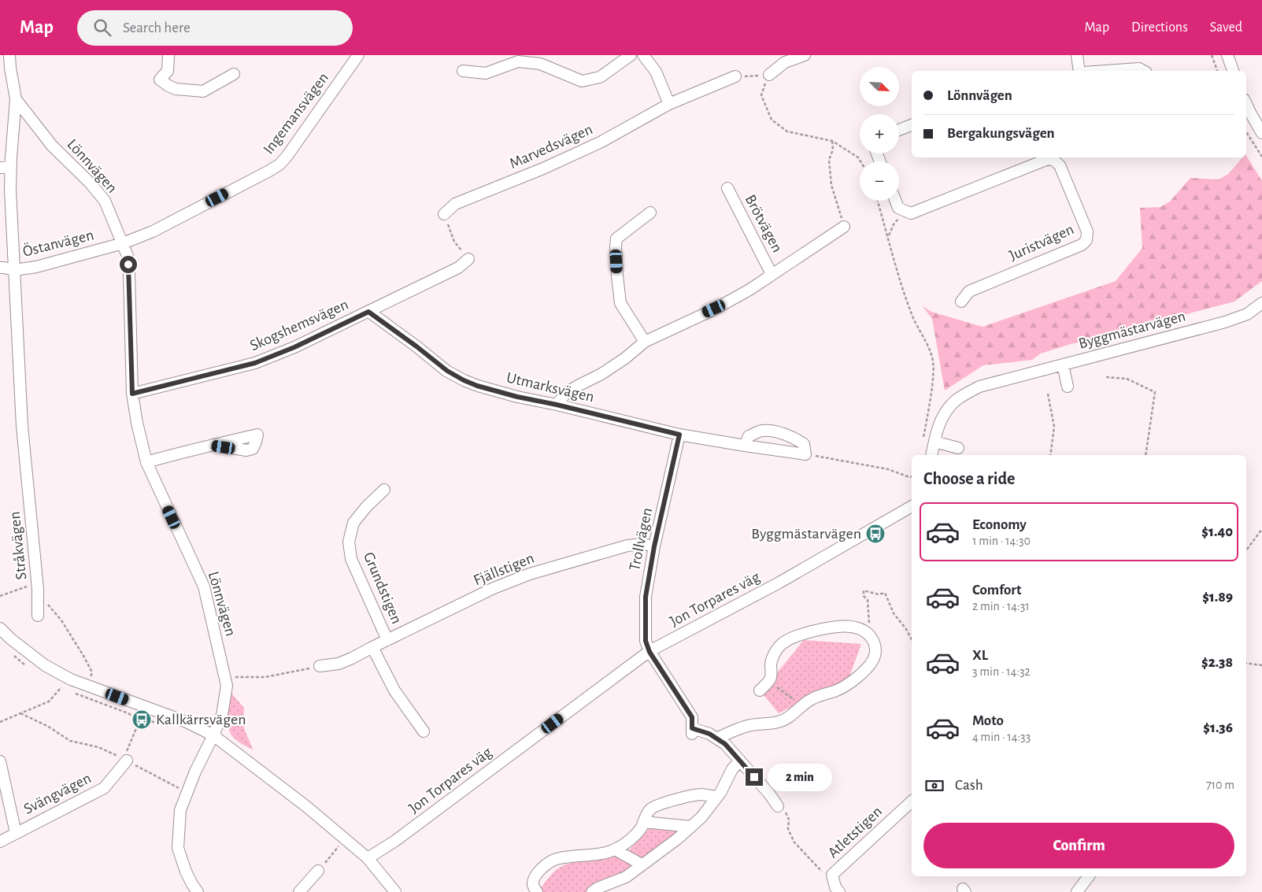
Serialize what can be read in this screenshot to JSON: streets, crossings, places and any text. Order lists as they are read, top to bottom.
{
  "streets": {
    "street": [
      "Ingemansvägen",
      "Marvedsvägen",
      "Lönnvägen",
      "Brötvägen",
      "Juristvägen",
      "Östanvägen",
      "Skogshemsvägen",
      "Byggmästarvägen",
      "Utmarksvägen",
      "Trollvägen",
      "Stråkvägen",
      "Fjällstigen",
      "Grundstigen",
      "Jon Torpares väg",
      "Svängvägen",
      "Atletstigen"
    ]
  },
  "crossings": [
    ["Ingemansvägen", "Lönnvägen"],
    ["Ingemansvägen", "Östanvägen"],
    ["Lönnvägen", "Östanvägen"],
    ["Lönnvägen", "Skogshemsvägen"],
    ["Lönnvägen", "Stråkvägen"],
    ["Brötvägen", "Utmarksvägen"],
    ["Östanvägen", "Stråkvägen"],
    ["Skogshemsvägen", "Utmarksvägen"],
    ["Utmarksvägen", "Trollvägen"],
    ["Trollvägen", "Fjällstigen"],
    ["Trollvägen", "Jon Torpares väg"],
    ["Fjällstigen", "Grundstigen"]
  ],
  "places": {
    "bus stop": ["Byggmästarvägen", "Kallkärrsvägen"]
  },
  "north": "bottom right",
  "page": {
    "header": "Map",
    "search": "Search here",
    "nav": ["Map", "Directions", "Saved"],
    "map_buttons": ["+", "−"],
    "banner": ["Lönnvägen", "Bergakungsvägen"],
    "heading": "Choose a ride",
    "list": [
      {
        "name": "Economy",
        "note": "1 min · 14:30",
        "value": "$1.40"
      },
      {
        "name": "Comfort",
        "note": "2 min · 14:31",
        "value": "$1.89"
      },
      {
        "name": "XL",
        "note": "3 min · 14:32",
        "value": "$2.38"
      },
      {
        "name": "Moto",
        "note": "4 min · 14:33",
        "value": "$1.36"
      }
    ],
    "bubble": "2 min",
    "pay": ["Cash", "710 m"],
    "buttons": "Confirm"
  }
}
